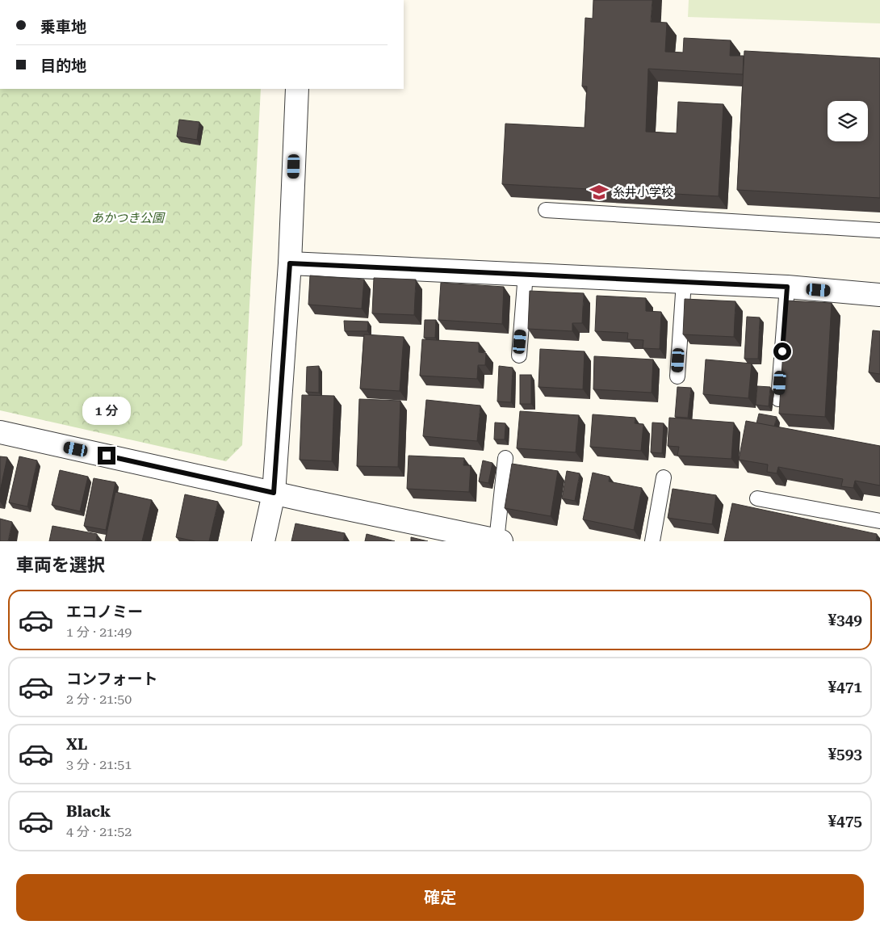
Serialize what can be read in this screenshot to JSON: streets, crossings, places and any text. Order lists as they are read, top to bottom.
{
  "parks": ["あかつき公園"],
  "places": {
    "school or university": ["糸井小学校"]
  },
  "page": {
    "banner": ["乗車地", "目的地"],
    "bubble": "1 分",
    "heading": "車両を選択",
    "list": [
      {
        "name": "エコノミー",
        "note": "1 分 · 21:49",
        "value": "¥349"
      },
      {
        "name": "コンフォート",
        "note": "2 分 · 21:50",
        "value": "¥471"
      },
      {
        "name": "XL",
        "note": "3 分 · 21:51",
        "value": "¥593"
      },
      {
        "name": "Black",
        "note": "4 分 · 21:52",
        "value": "¥475"
      }
    ],
    "buttons": "確定"
  }
}
